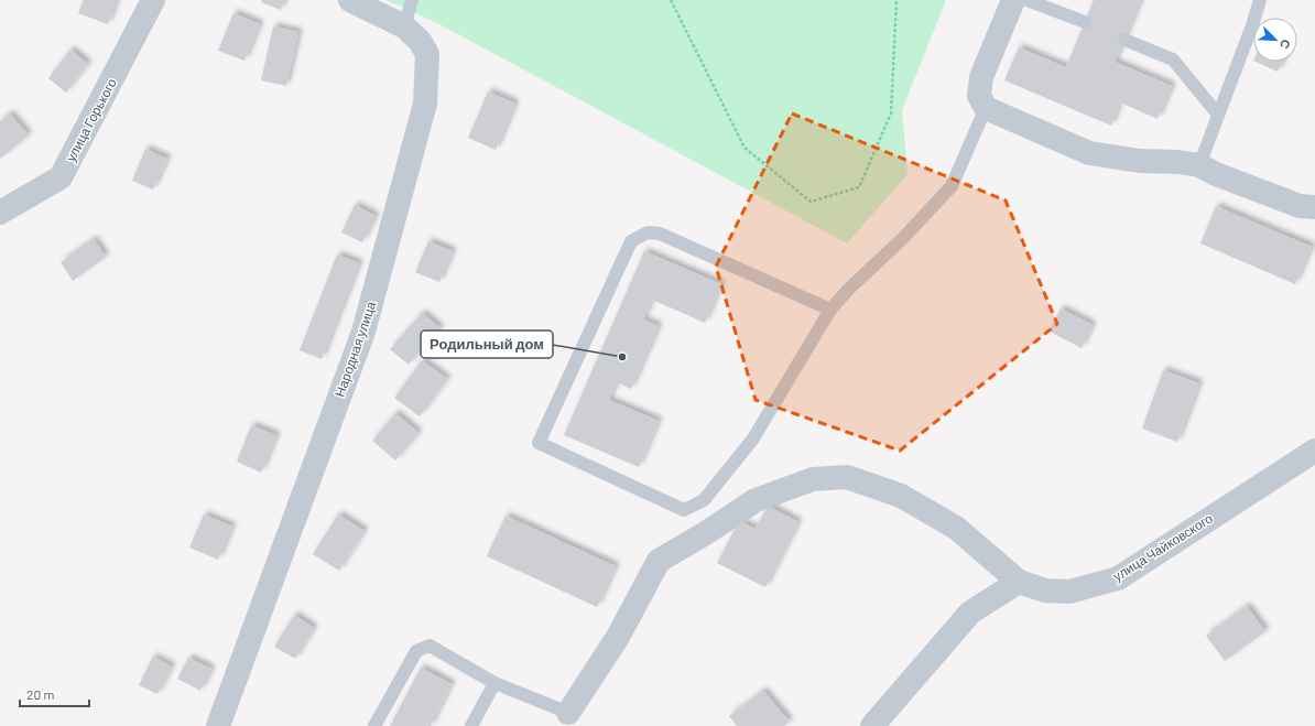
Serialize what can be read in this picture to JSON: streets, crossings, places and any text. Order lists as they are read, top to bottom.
{
  "streets": {
    "street": ["улица Горького", "Народная улица", "улица Чайковского"]
  },
  "places": ["Родильный дом"],
  "scale_bar": "20 m",
  "north": "bottom right"
}
